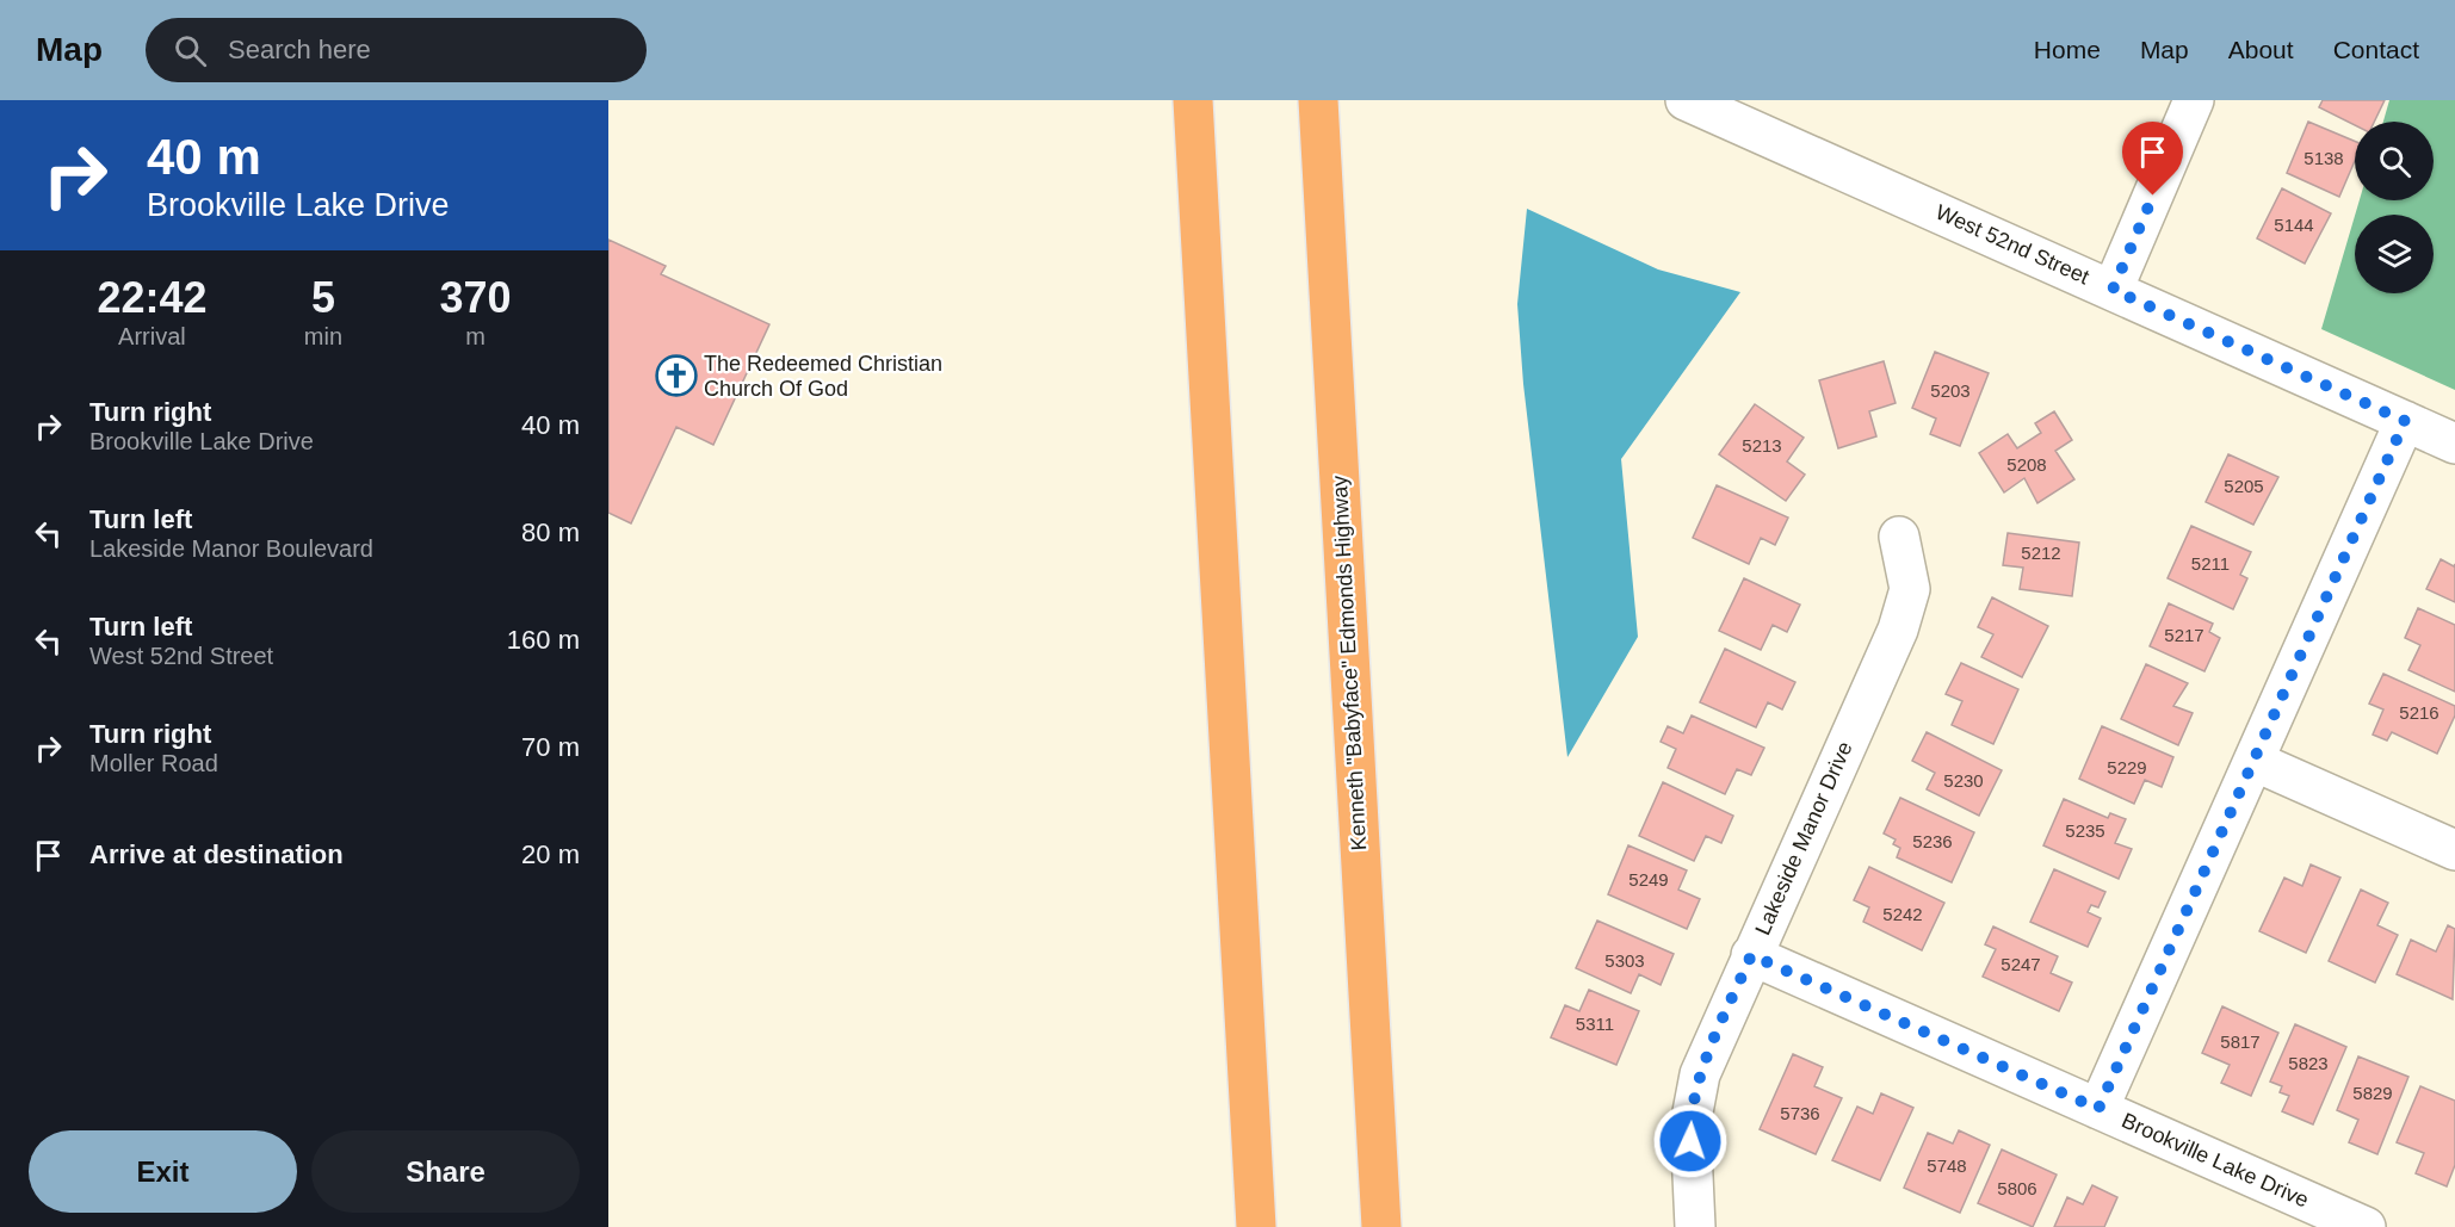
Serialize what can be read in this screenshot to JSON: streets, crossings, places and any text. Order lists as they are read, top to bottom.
{
  "streets": {
    "highway": ["Kenneth \"Babyface\" Edmonds Highway"],
    "street": ["West 52nd Street", "Lakeside Manor Drive", "Brookville Lake Drive"]
  },
  "crossings": [
    ["Lakeside Manor Drive", "Brookville Lake Drive"]
  ],
  "places": {
    "church": ["The Redeemed Christian Church Of God"]
  },
  "house_numbers": [
    "5138",
    "5144",
    "5203",
    "5213",
    "5208",
    "5205",
    "5212",
    "5211",
    "5217",
    "5216",
    "5229",
    "5230",
    "5235",
    "5236",
    "5249",
    "5242",
    "5303",
    "5247",
    "5311",
    "5817",
    "5823",
    "5829",
    "5736",
    "5748",
    "5806"
  ],
  "page": {
    "header": "Map",
    "search": "Search here",
    "nav": [
      "Home",
      "Map",
      "About",
      "Contact"
    ],
    "turn": ["40 m", "Brookville Lake Drive"],
    "eta": [
      "22:42",
      "Arrival",
      "5",
      "min",
      "370",
      "m"
    ],
    "list": [
      {
        "name": "Turn right",
        "note": "Brookville Lake Drive",
        "value": "40 m"
      },
      {
        "name": "Turn left",
        "note": "Lakeside Manor Boulevard",
        "value": "80 m"
      },
      {
        "name": "Turn left",
        "note": "West 52nd Street",
        "value": "160 m"
      },
      {
        "name": "Turn right",
        "note": "Moller Road",
        "value": "70 m"
      },
      {
        "name": "Arrive at destination",
        "value": "20 m"
      }
    ],
    "buttons": ["Exit", "Share"]
  }
}
